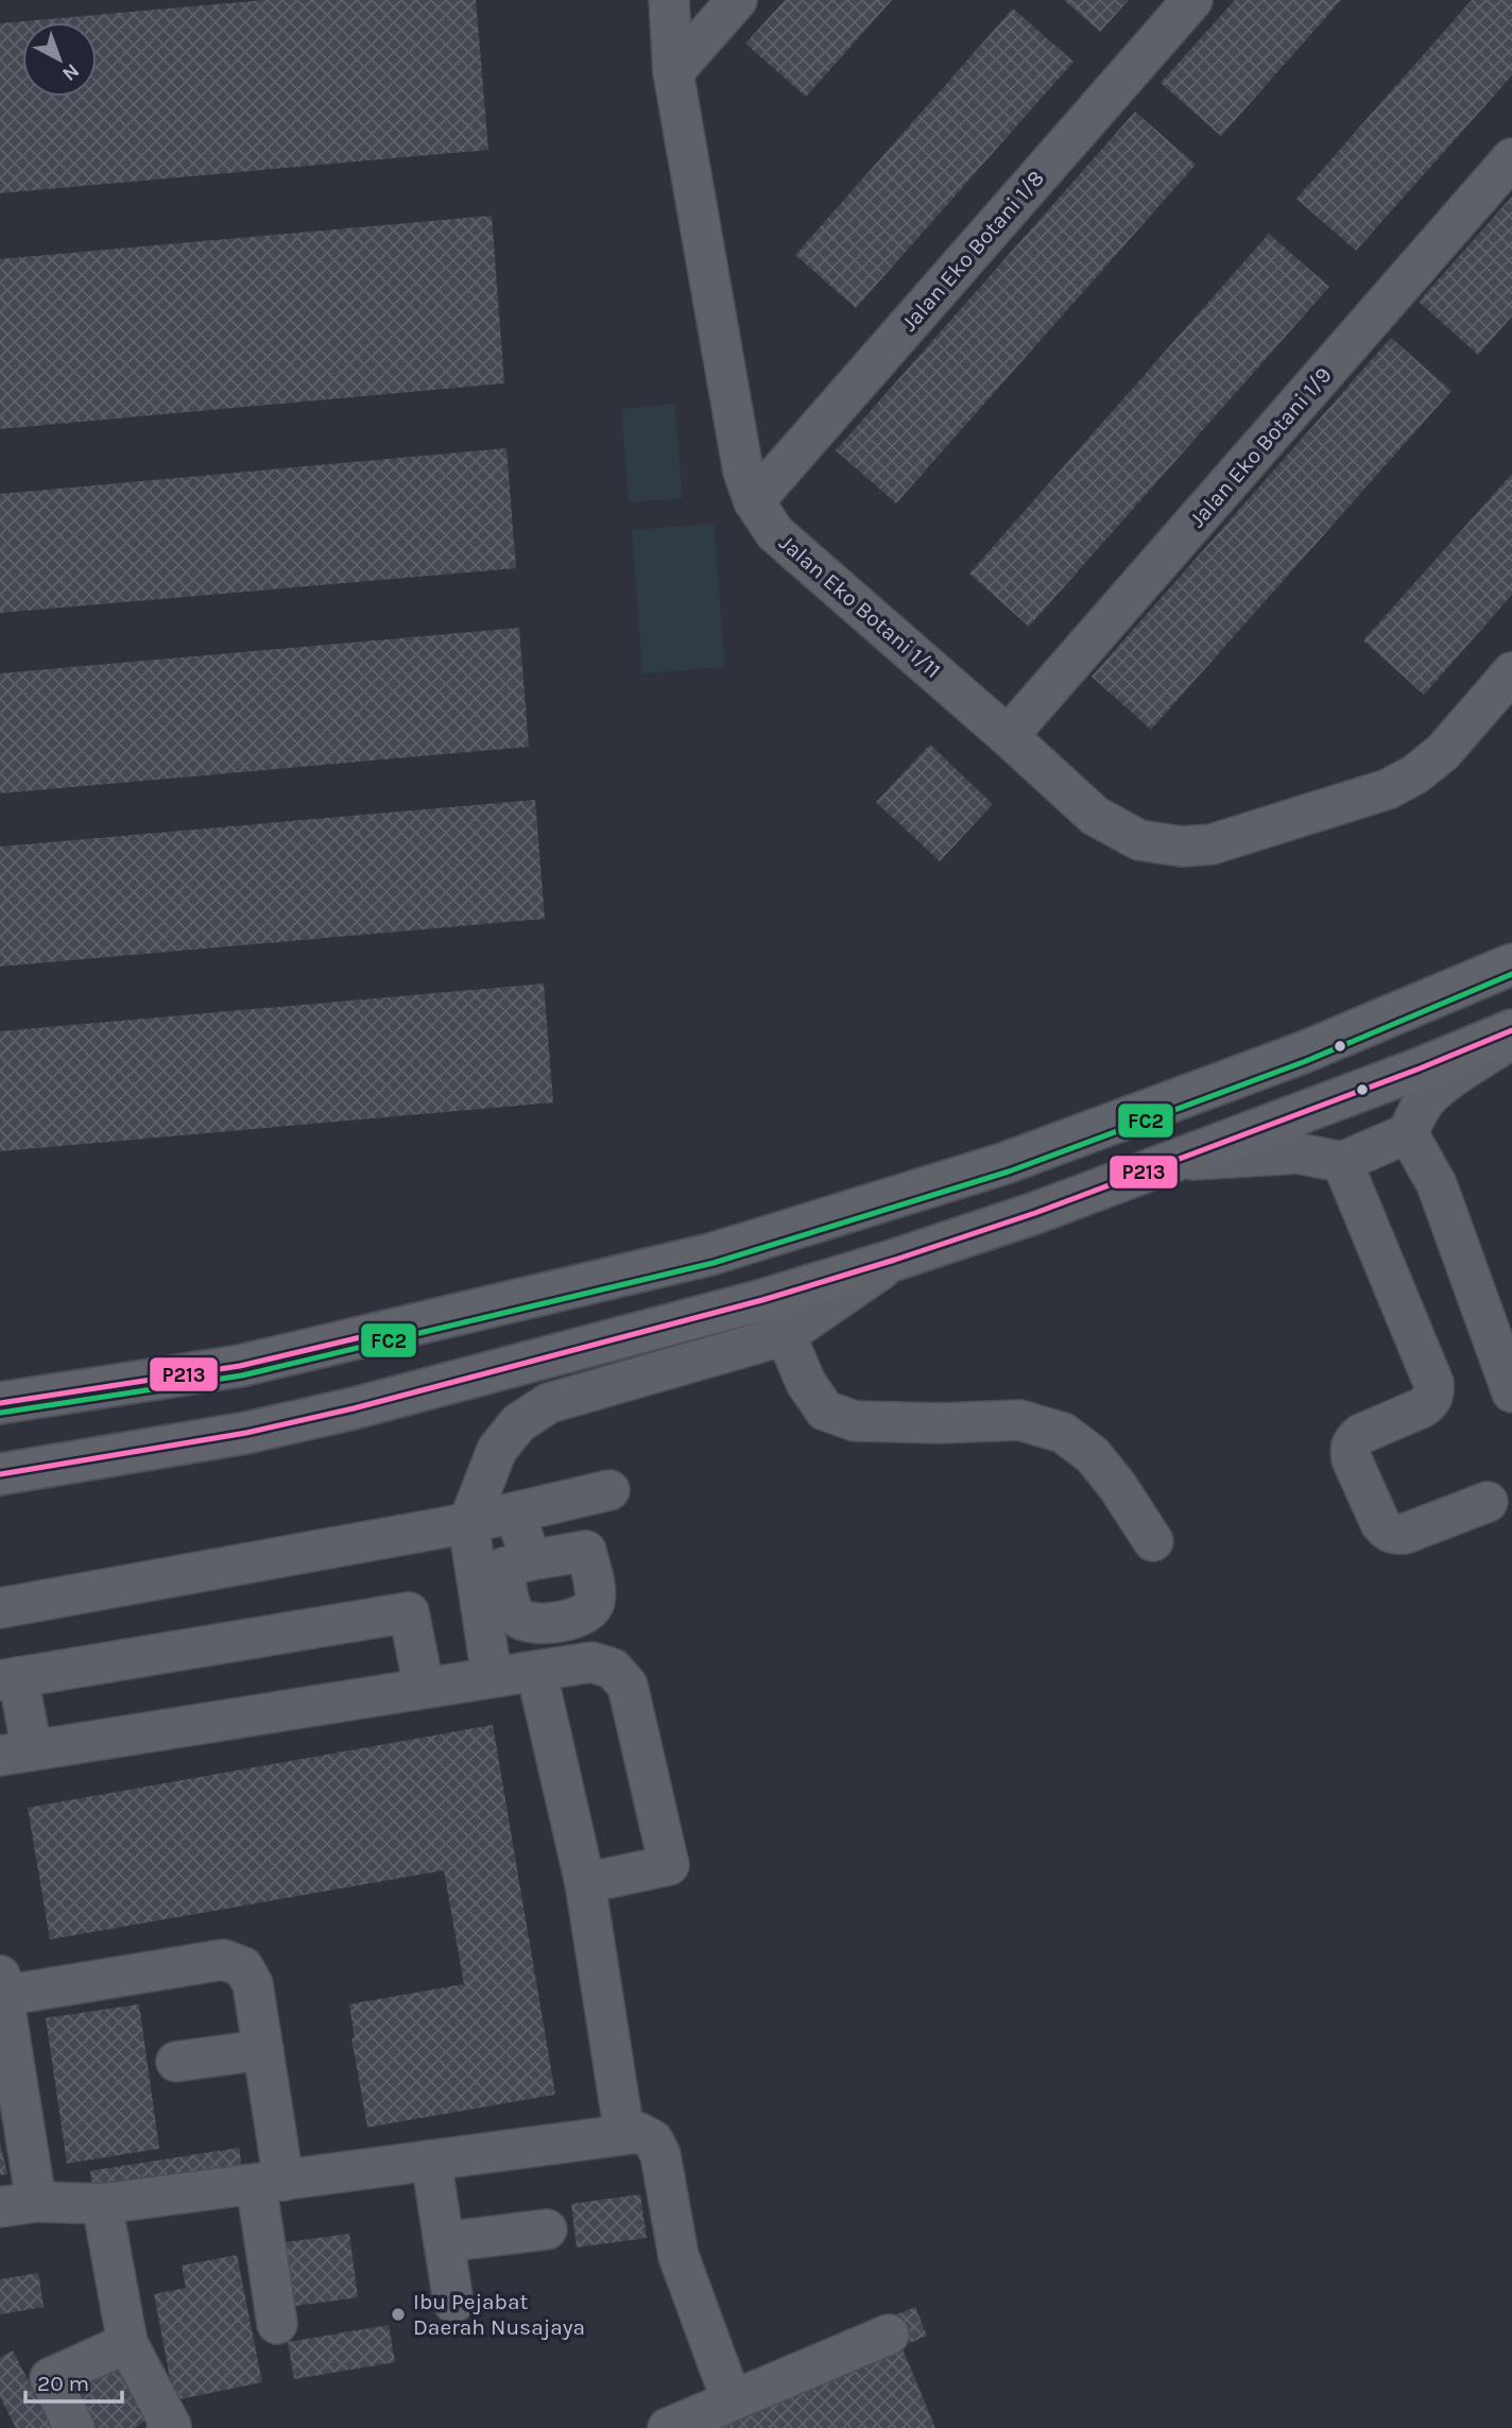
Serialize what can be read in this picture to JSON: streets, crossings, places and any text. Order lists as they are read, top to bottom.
{
  "streets": {
    "street": ["Jalan Eko Botani 1/8", "Jalan Eko Botani 1/9", "Jalan Eko Botani 1/11"]
  },
  "crossings": [
    ["Jalan Eko Botani 1/8", "Jalan Eko Botani 1/11"],
    ["Jalan Eko Botani 1/9", "Jalan Eko Botani 1/11"]
  ],
  "places": ["Ibu Pejabat Daerah Nusajaya"],
  "lines": ["transit line FC2", "transit line P213"],
  "scale_bar": "20 m",
  "north": "bottom right"
}
